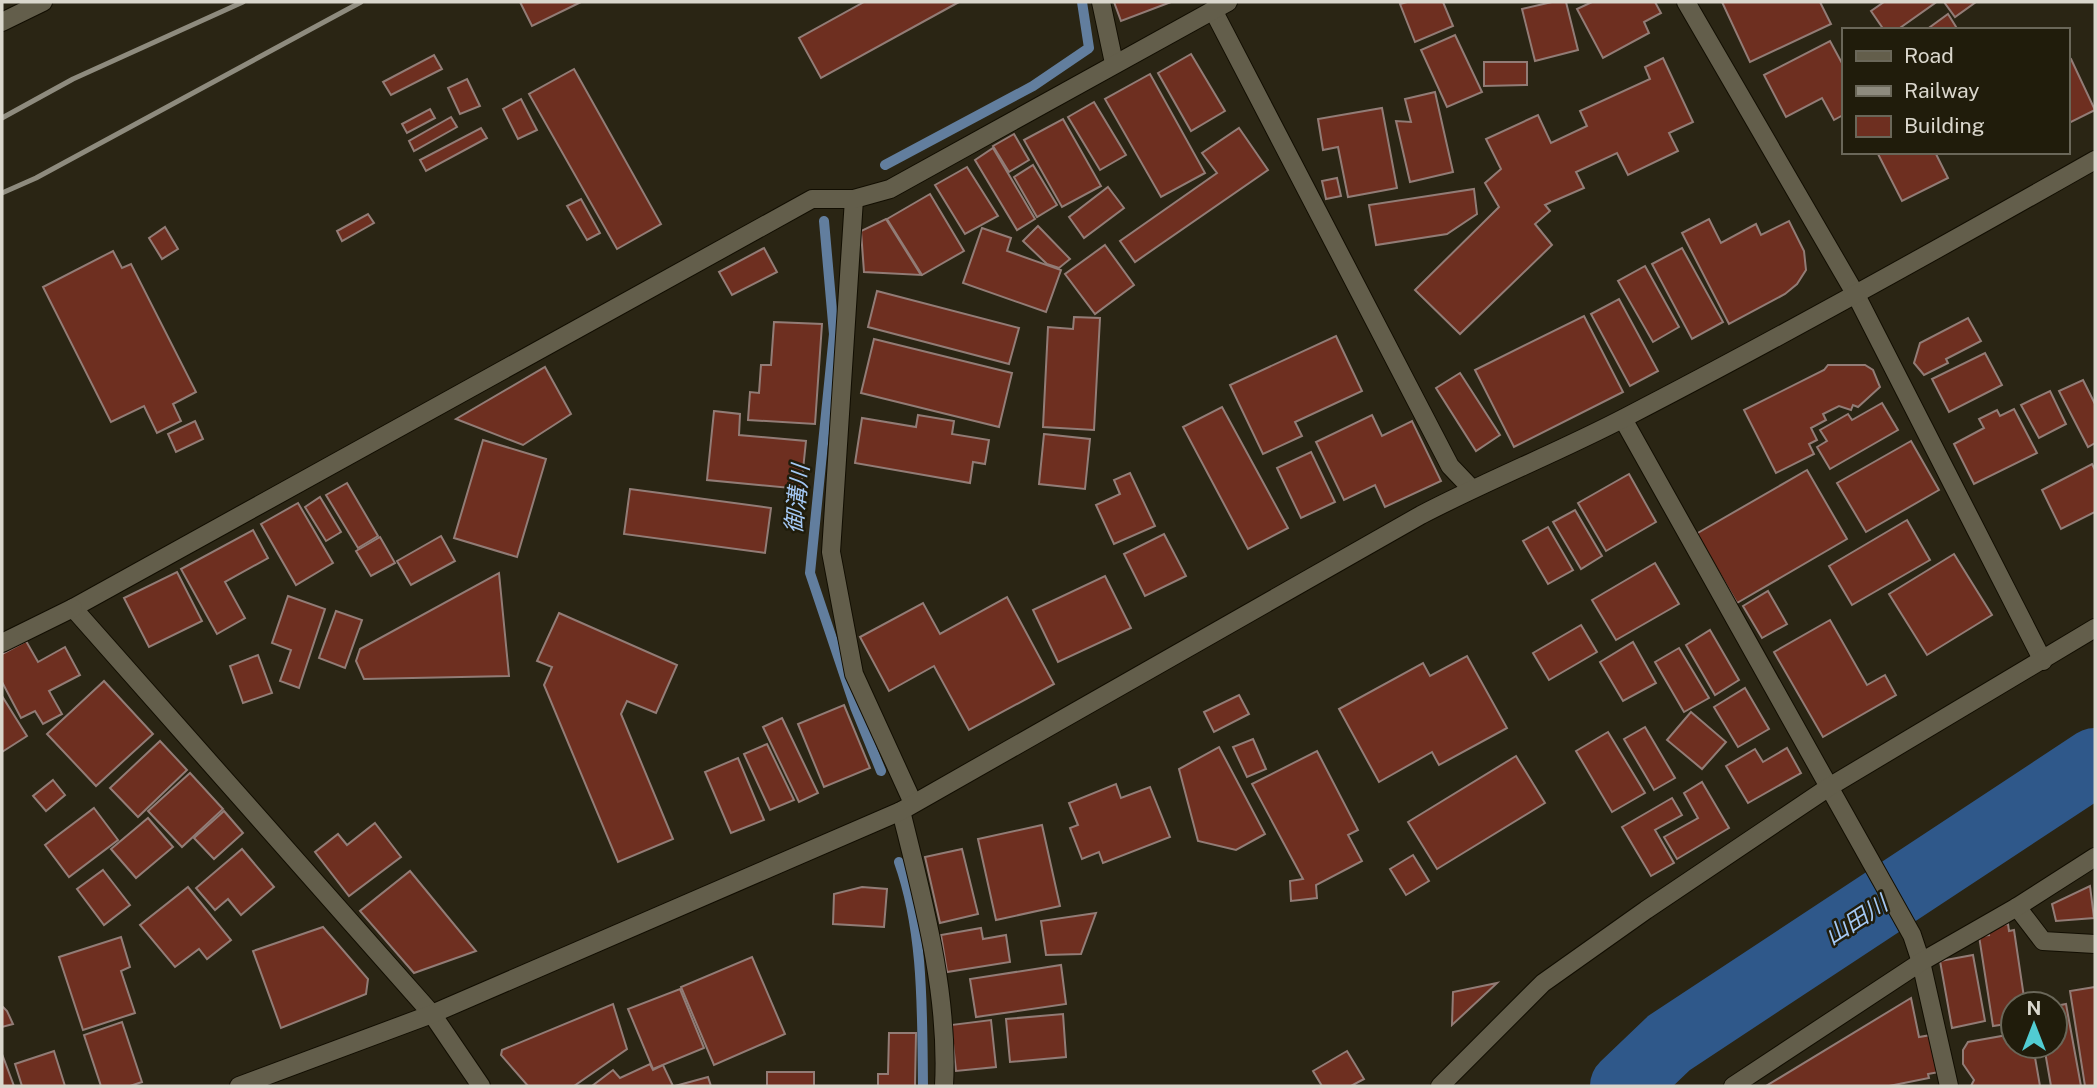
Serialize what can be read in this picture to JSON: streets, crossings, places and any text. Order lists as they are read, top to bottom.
{
  "water": ["御溝川", "山田川"],
  "legend": ["Road", "Railway", "Building"],
  "north": "top"
}
